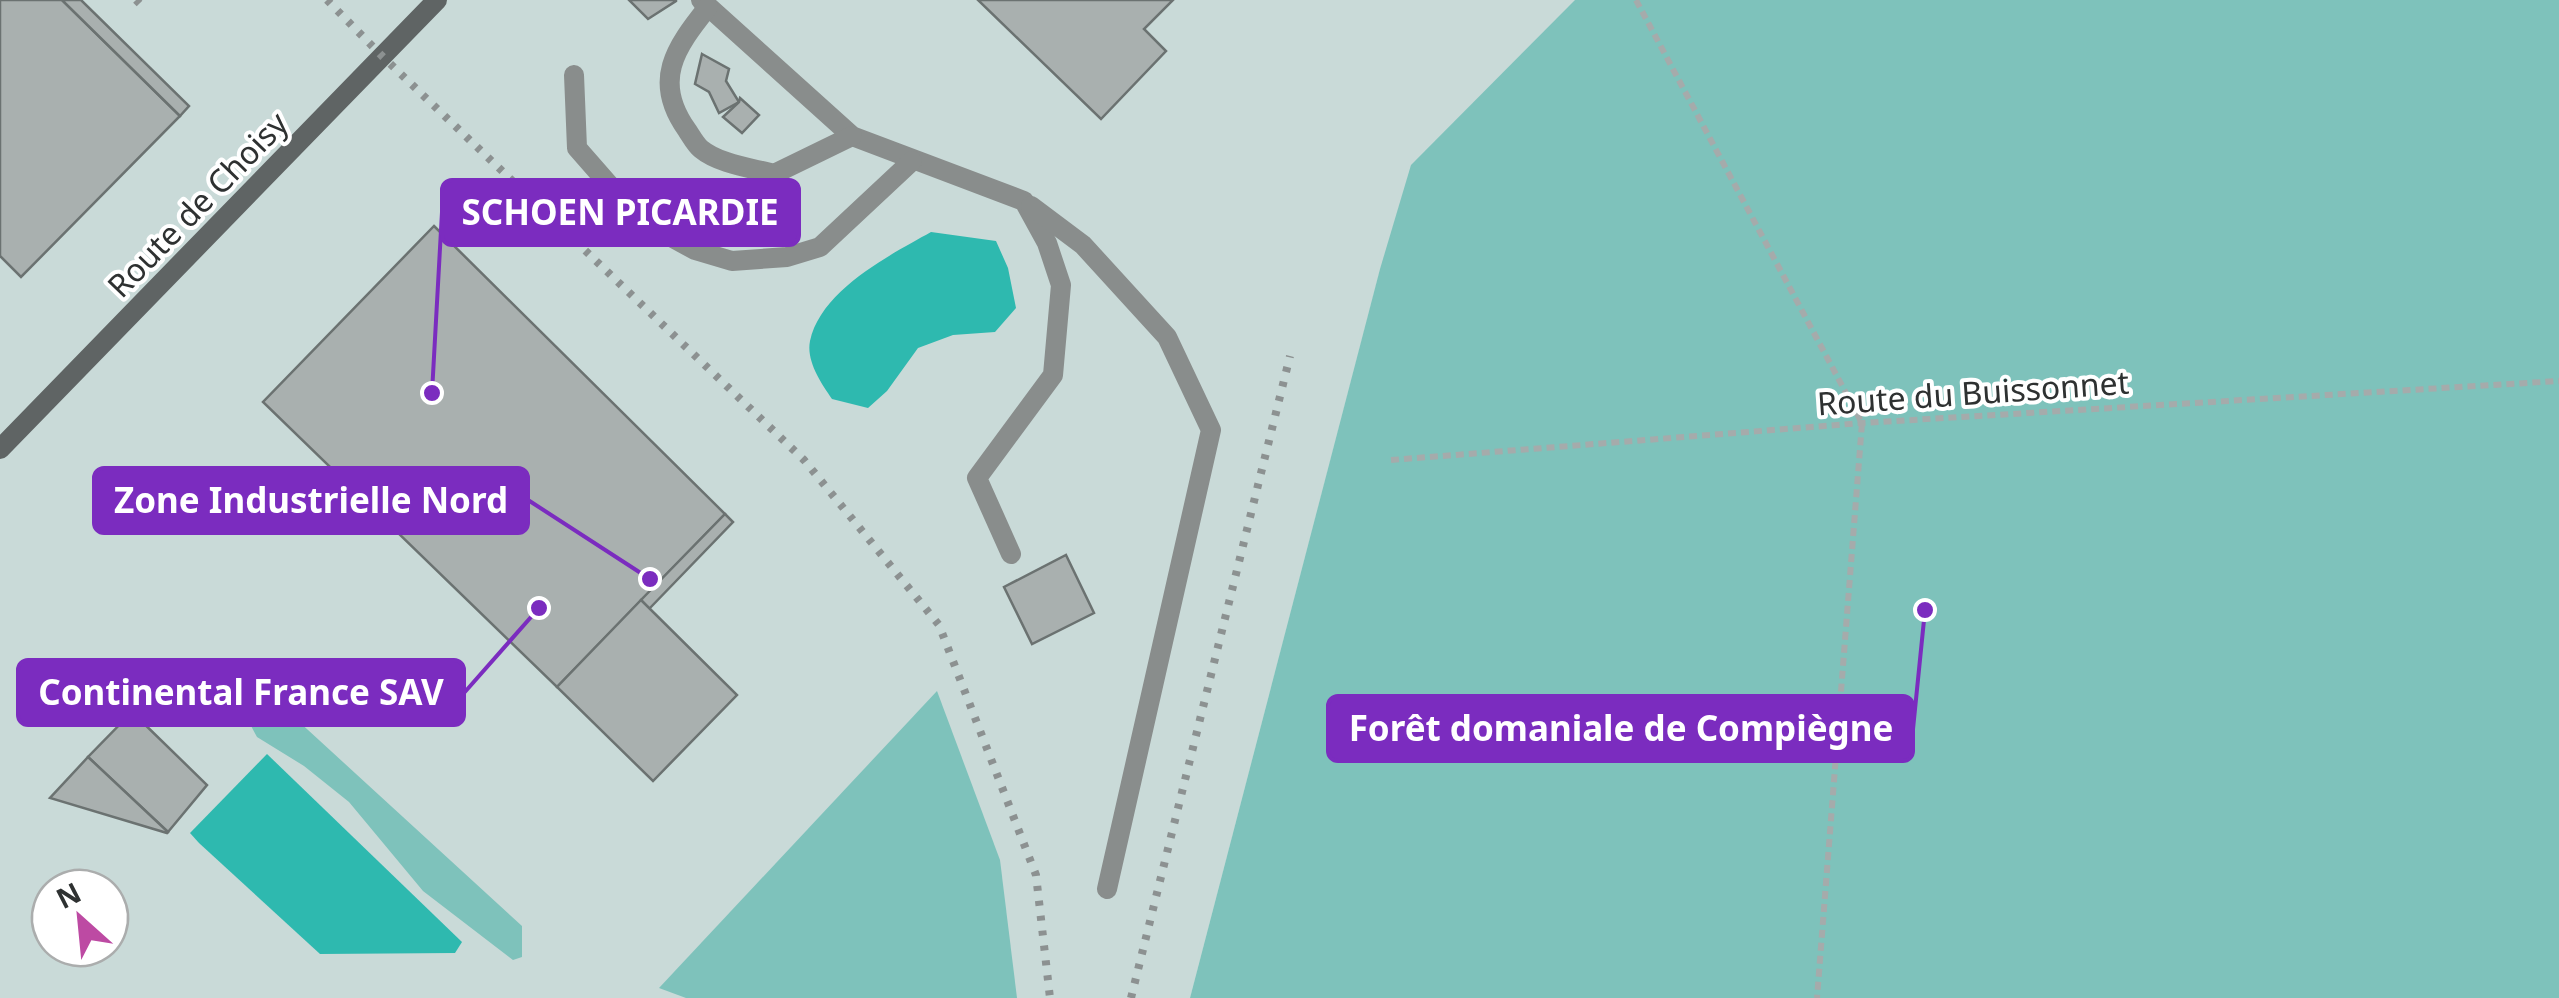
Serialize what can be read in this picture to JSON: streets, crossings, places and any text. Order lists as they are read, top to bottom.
{
  "streets": {
    "street": ["Route de Choisy"],
    "path": ["Route du Buissonnet"]
  },
  "places": [
    "SCHOEN PICARDIE",
    "Zone Industrielle Nord",
    "Continental France SAV",
    "Forêt domaniale de Compiègne"
  ],
  "north": "top left"
}
